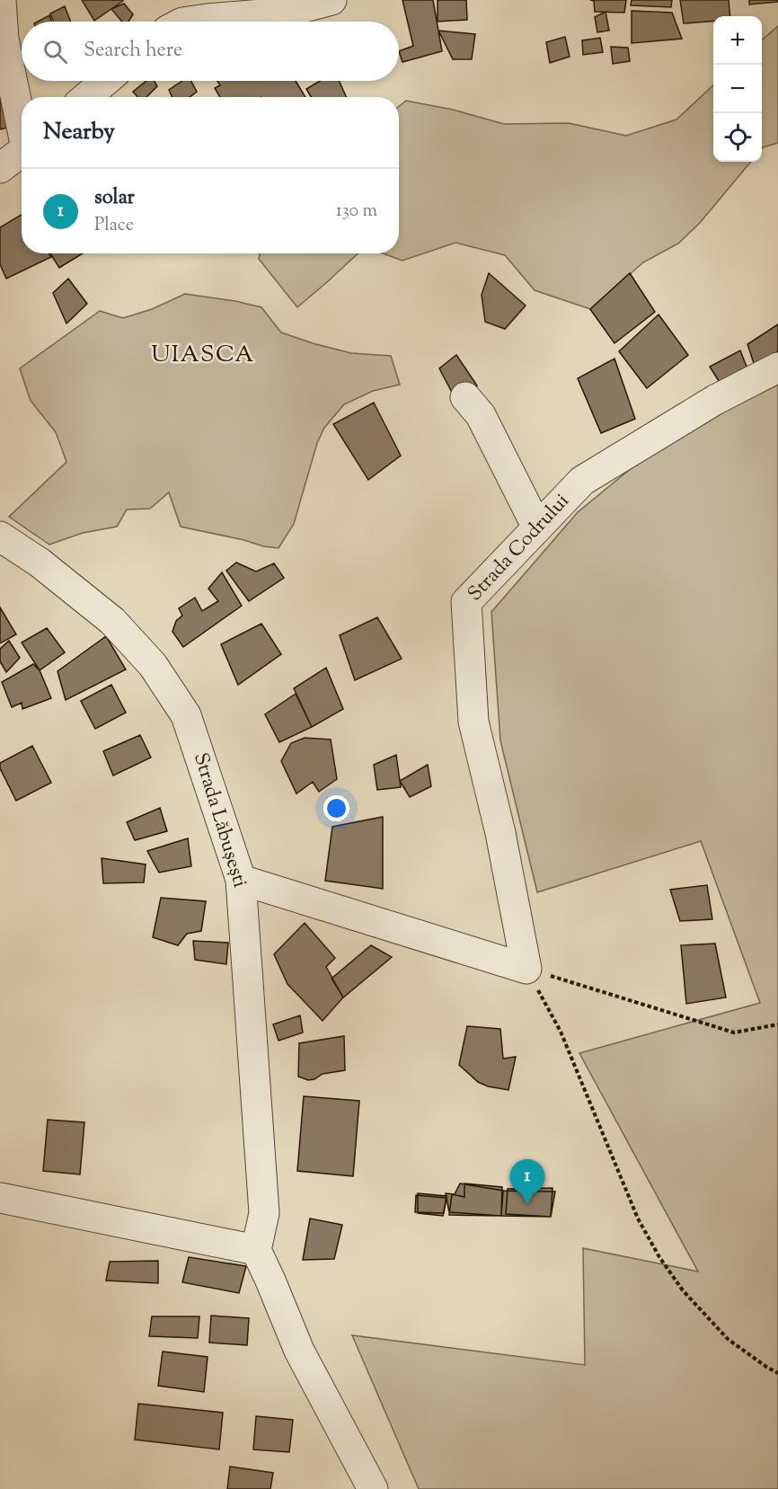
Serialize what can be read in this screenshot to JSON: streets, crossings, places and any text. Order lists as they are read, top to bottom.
{
  "streets": {
    "street": ["Strada Codrului", "Strada Lăbușești"]
  },
  "districts": ["UIASCA"],
  "page": {
    "map_buttons": ["+", "−"],
    "search": "Search here",
    "heading": "Nearby",
    "list": [
      {
        "mark": "1",
        "name": "solar",
        "note": "Place",
        "value": "130 m"
      }
    ],
    "pins": "1"
  }
}
